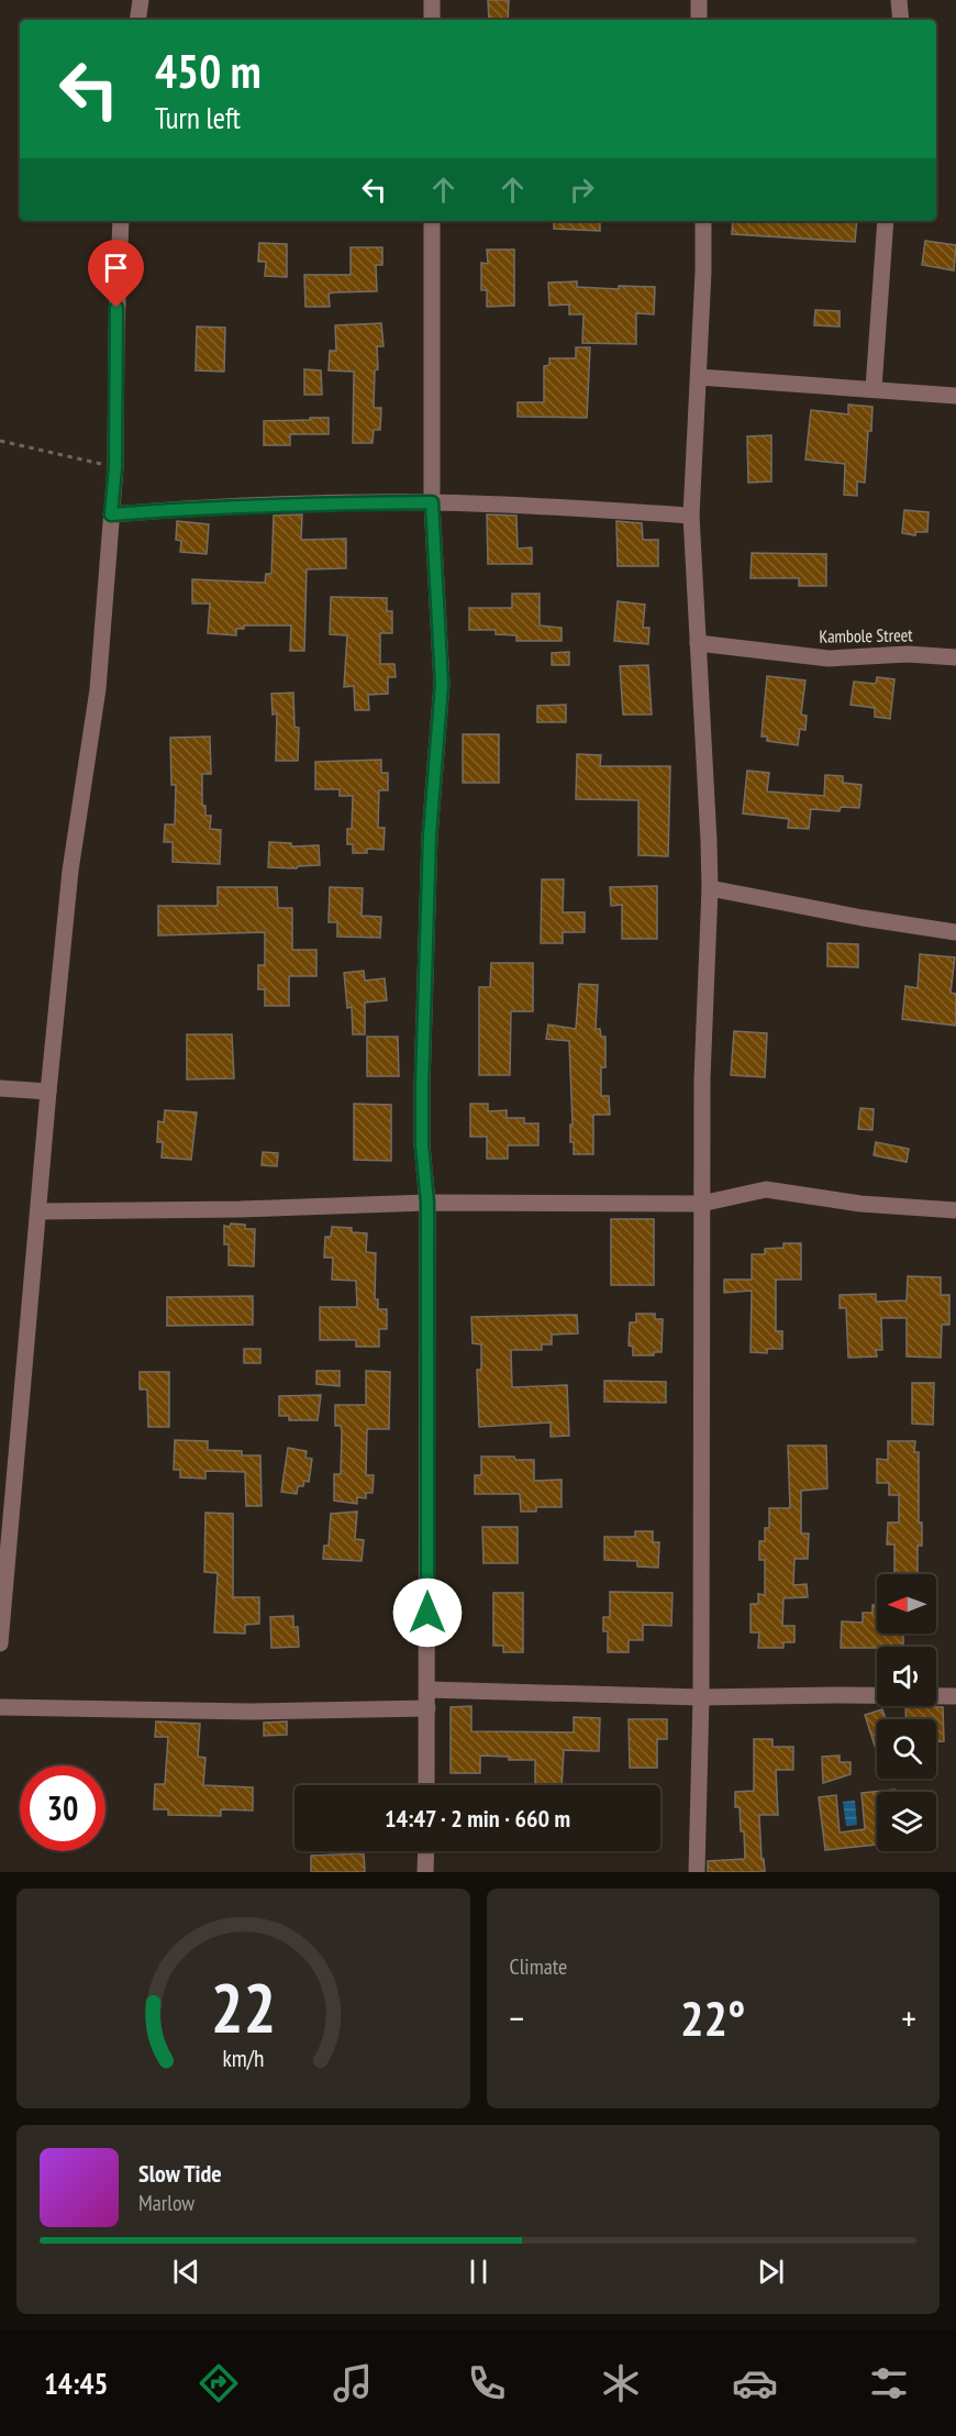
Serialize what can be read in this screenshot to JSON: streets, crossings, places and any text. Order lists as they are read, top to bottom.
{
  "streets": {
    "street": ["Kambole Street"]
  },
  "north": "left",
  "page": {
    "turn": ["450 m", "Turn left"],
    "limit": "30",
    "trip": "14:47 · 2 min · 660 m",
    "tile": "Climate",
    "heat": ["−", "22°", "+"],
    "song": ["Slow Tide", "Marlow"],
    "tabs": "14:45",
    "gauge": ["22", "km/h"]
  }
}
